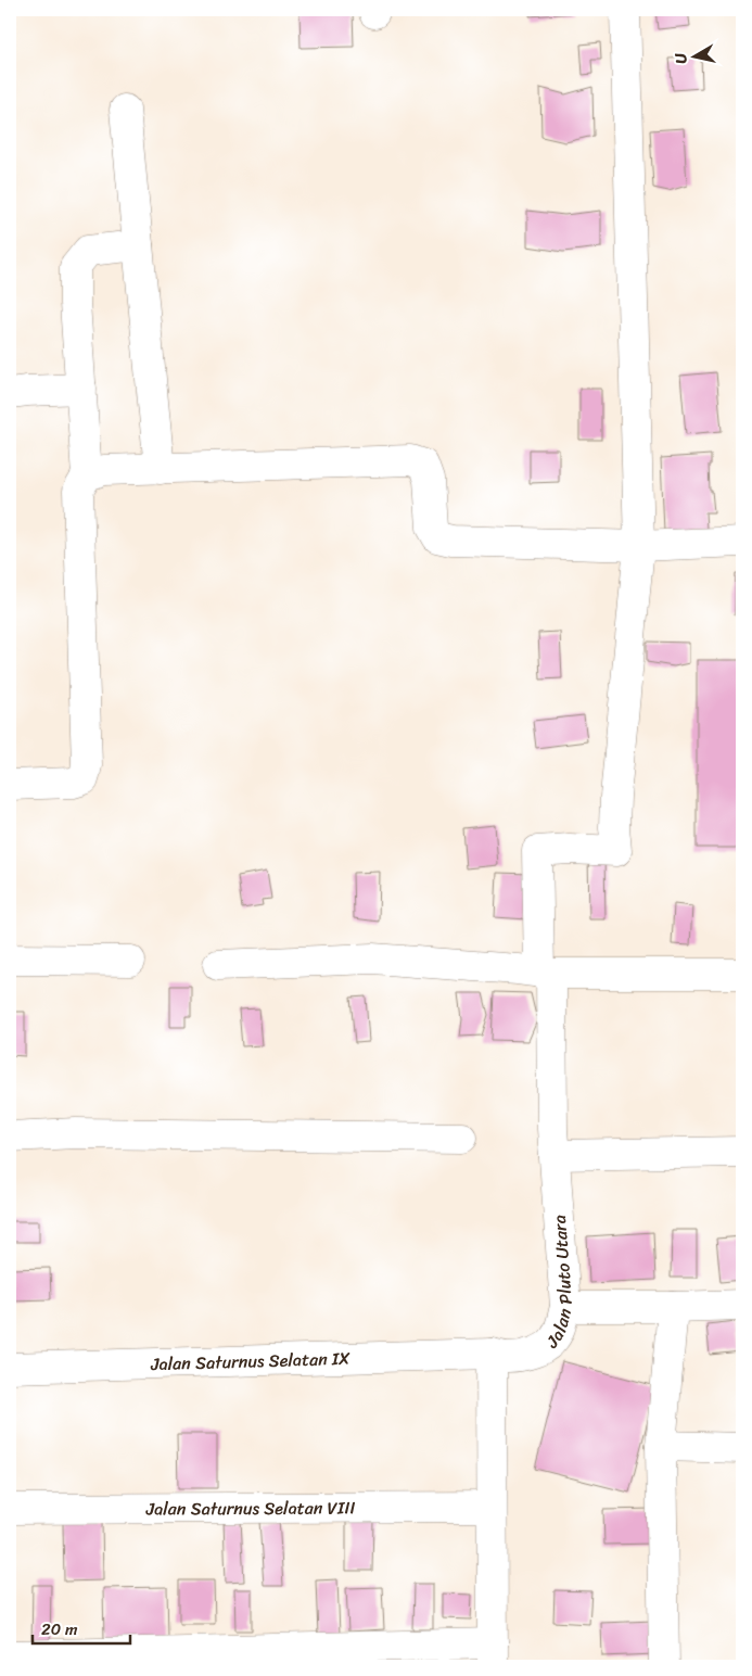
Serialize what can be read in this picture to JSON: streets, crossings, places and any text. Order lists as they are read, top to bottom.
{
  "streets": {
    "street": ["Jalan Pluto Utara", "Jalan Saturnus Selatan IX", "Jalan Saturnus Selatan VIII"]
  },
  "crossings": [
    ["Jalan Pluto Utara", "Jalan Saturnus Selatan IX"]
  ],
  "scale_bar": "20 m",
  "north": "left"
}
